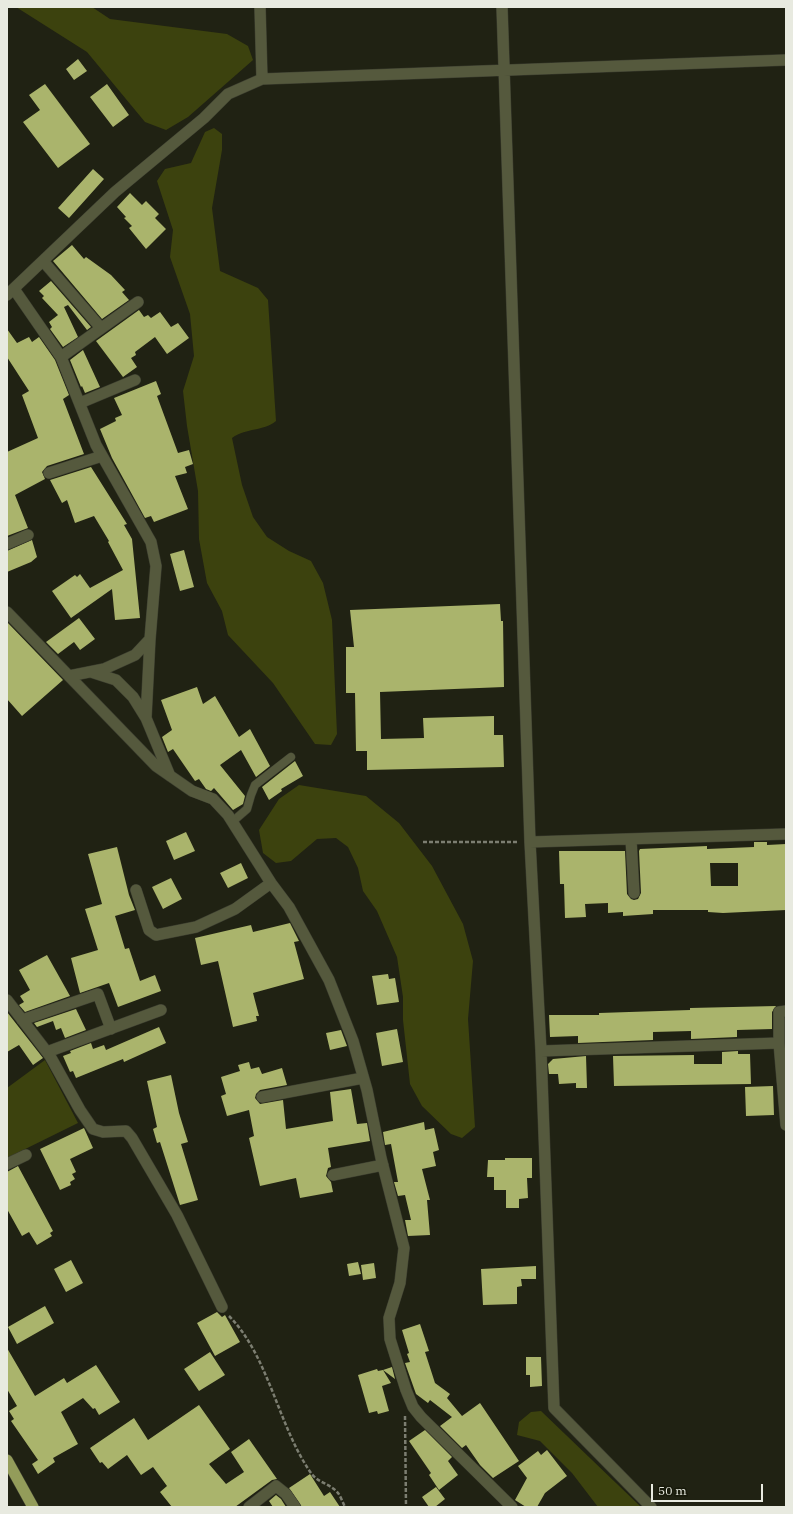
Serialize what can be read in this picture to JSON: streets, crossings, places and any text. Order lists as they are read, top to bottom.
{
  "scale_bar": "50 m"
}
